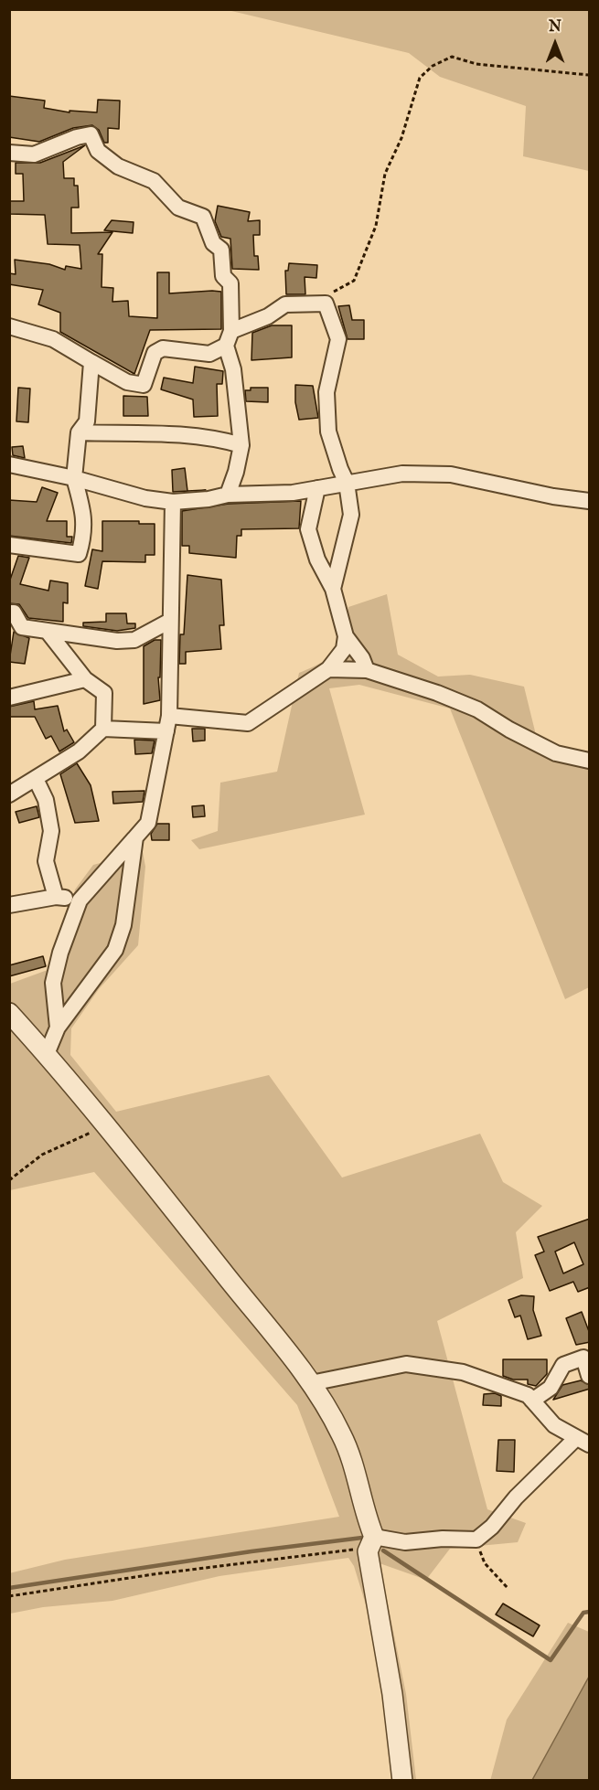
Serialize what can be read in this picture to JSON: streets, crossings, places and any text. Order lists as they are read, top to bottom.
{
  "north": "top"
}
